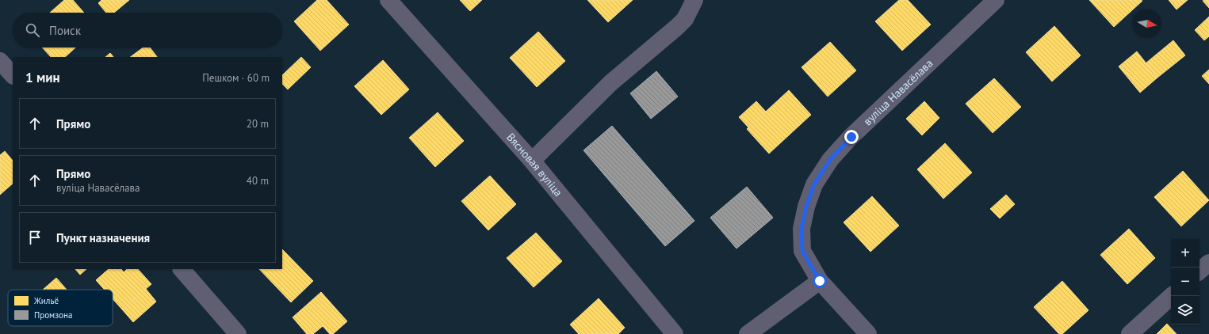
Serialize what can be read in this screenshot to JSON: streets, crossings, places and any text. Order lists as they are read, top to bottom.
{
  "streets": {
    "street": ["вуліца Навасёлава", "Вясновая вуліца"]
  },
  "legend": ["Жильё", "Промзона"],
  "north": "right",
  "page": {
    "search": "Поиск",
    "heading": ["1 мин", "Пешком · 60 m"],
    "list": [
      ["Прямо", "20 m"],
      ["Прямо", "вуліца Навасёлава", "40 m"],
      "Пункт назначения"
    ],
    "map_buttons": ["+", "−"]
  }
}
